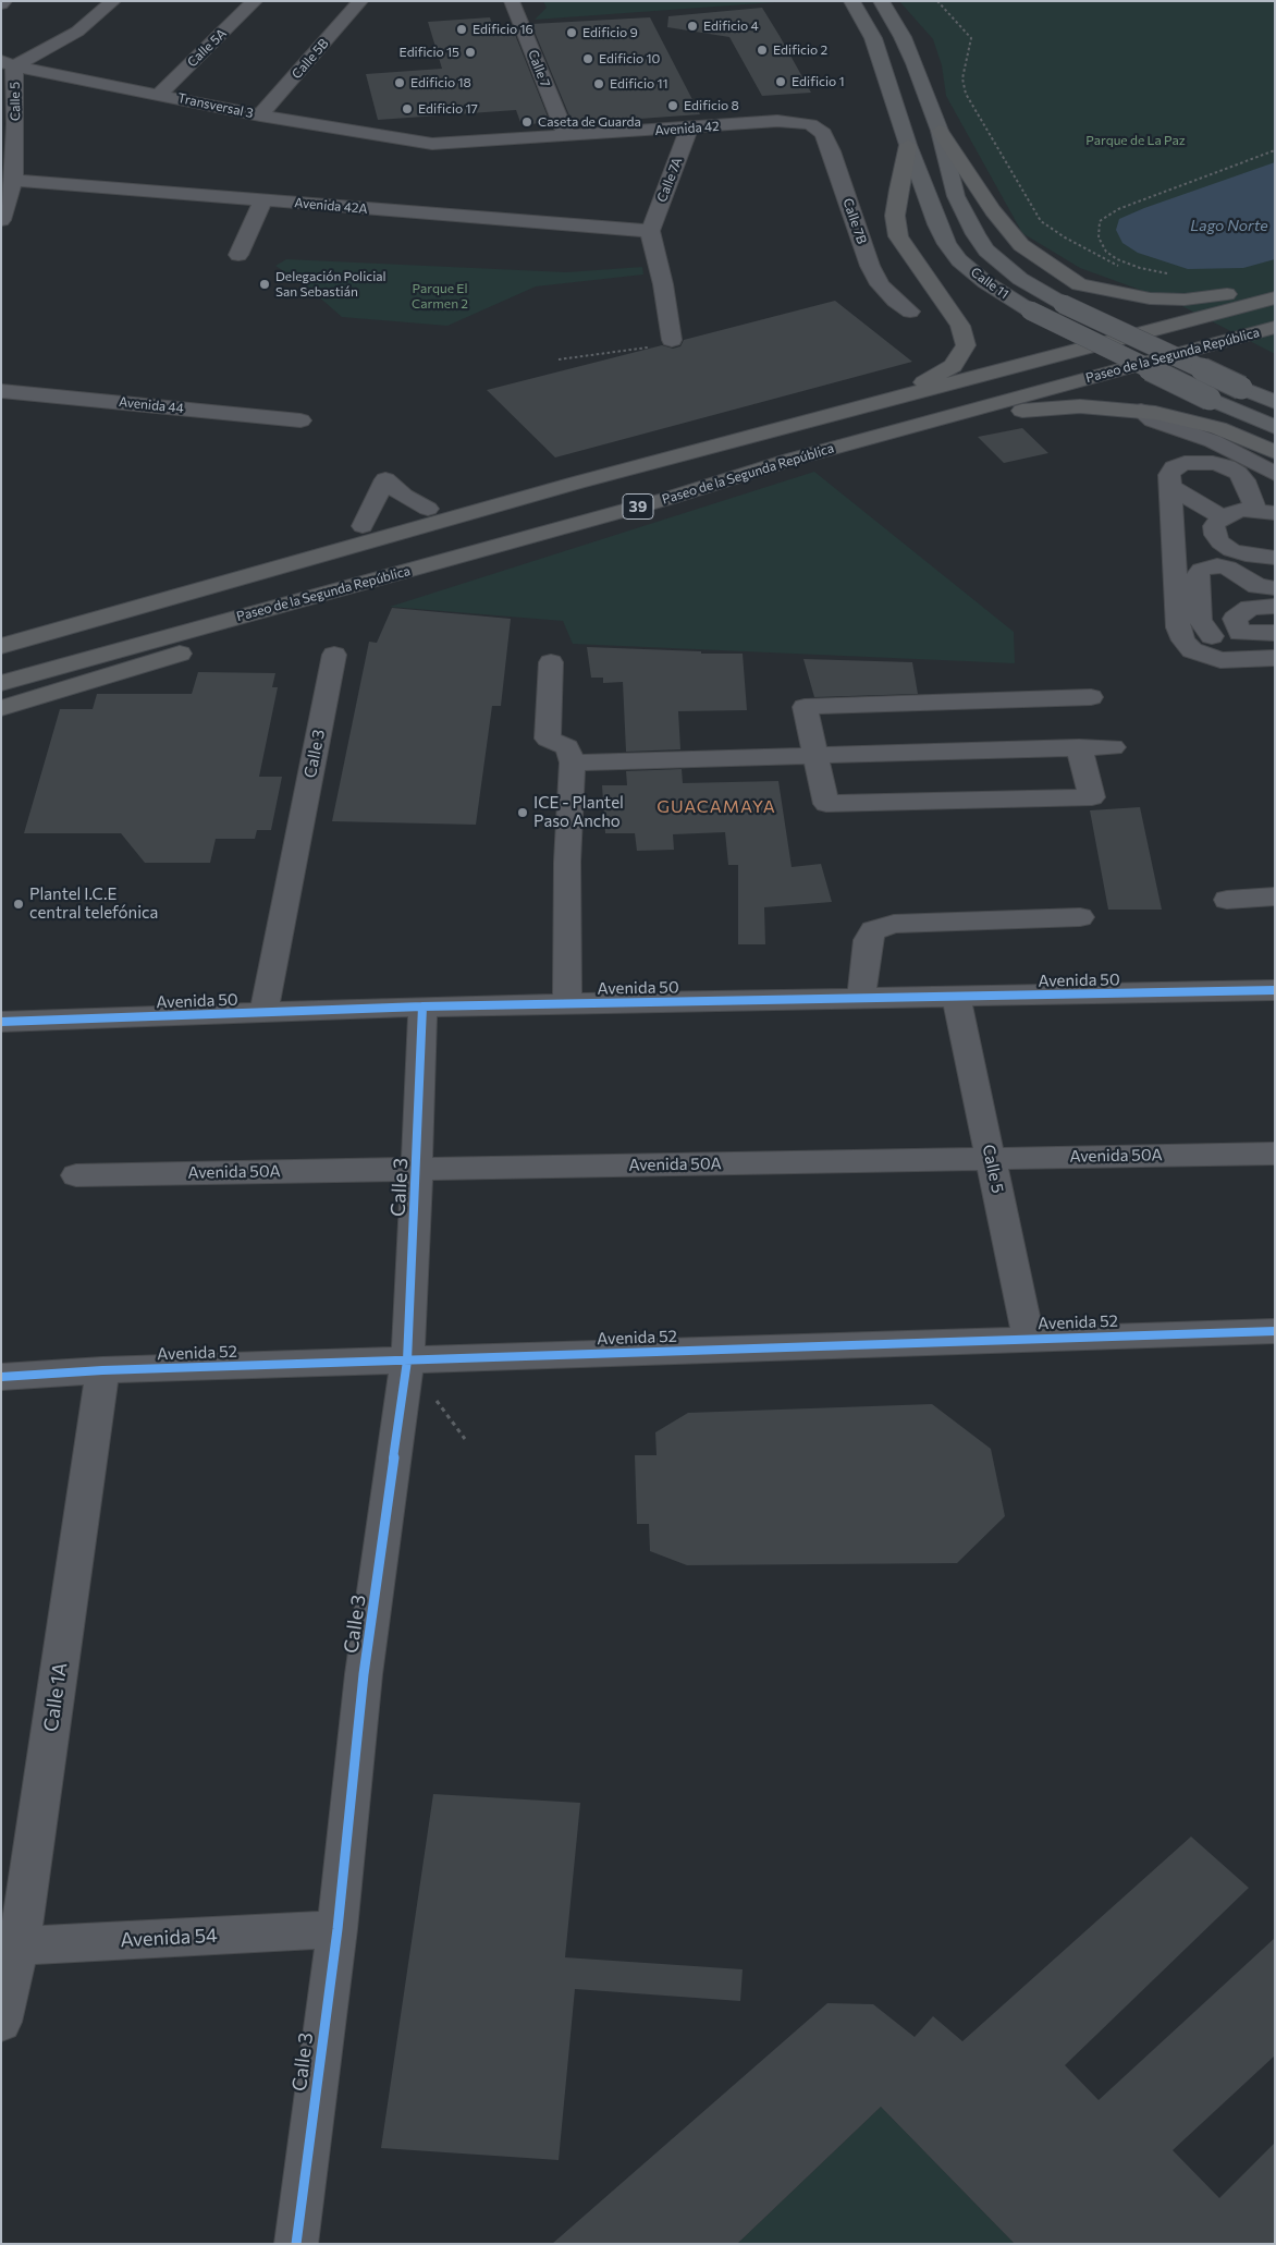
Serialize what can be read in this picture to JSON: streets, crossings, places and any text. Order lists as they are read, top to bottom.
{
  "streets": {
    "highway": ["Paseo de la Segunda República", "39"],
    "main road": ["Calle 11"],
    "street": [
      "Calle 5A",
      "Calle 5B",
      "Calle 7",
      "Calle 5",
      "Transversal 3",
      "Avenida 42",
      "Calle 7A",
      "Avenida 42A",
      "Calle 7B",
      "Avenida 44",
      "Calle 3",
      "Avenida 50",
      "Avenida 50A",
      "Avenida 52",
      "Calle 1A",
      "Avenida 54"
    ]
  },
  "crossings": [
    ["Calle 5A", "Transversal 3"],
    ["Calle 5B", "Transversal 3"],
    ["Calle 7", "Avenida 42"],
    ["Calle 5", "Transversal 3"],
    ["Calle 5", "Avenida 42A"],
    ["Calle 5", "Avenida 50"],
    ["Calle 5", "Avenida 50A"],
    ["Calle 5", "Avenida 52"],
    ["Transversal 3", "Avenida 42"],
    ["Avenida 42", "Calle 7A"],
    ["Avenida 42", "Calle 7B"],
    ["Calle 7A", "Avenida 42A"],
    ["Calle 3", "Avenida 50"],
    ["Calle 3", "Avenida 50A"],
    ["Calle 3", "Avenida 52"],
    ["Calle 3", "Avenida 54"],
    ["Avenida 52", "Calle 1A"],
    ["Calle 1A", "Avenida 54"]
  ],
  "districts": ["GUACAMAYA"],
  "water": ["Lago Norte"],
  "parks": ["Parque de La Paz", "Parque El Carmen 2"],
  "places": [
    "Edificio 4",
    "Edificio 16",
    "Edificio 9",
    "Edificio 2",
    "Edificio 15",
    "Edificio 10",
    "Edificio 1",
    "Edificio 18",
    "Edificio 11",
    "Edificio 8",
    "Edificio 17",
    "Caseta de Guarda",
    "Delegación Policial San Sebastián",
    "ICE - Plantel Paso Ancho",
    "Plantel I.C.E central telefónica"
  ]
}
